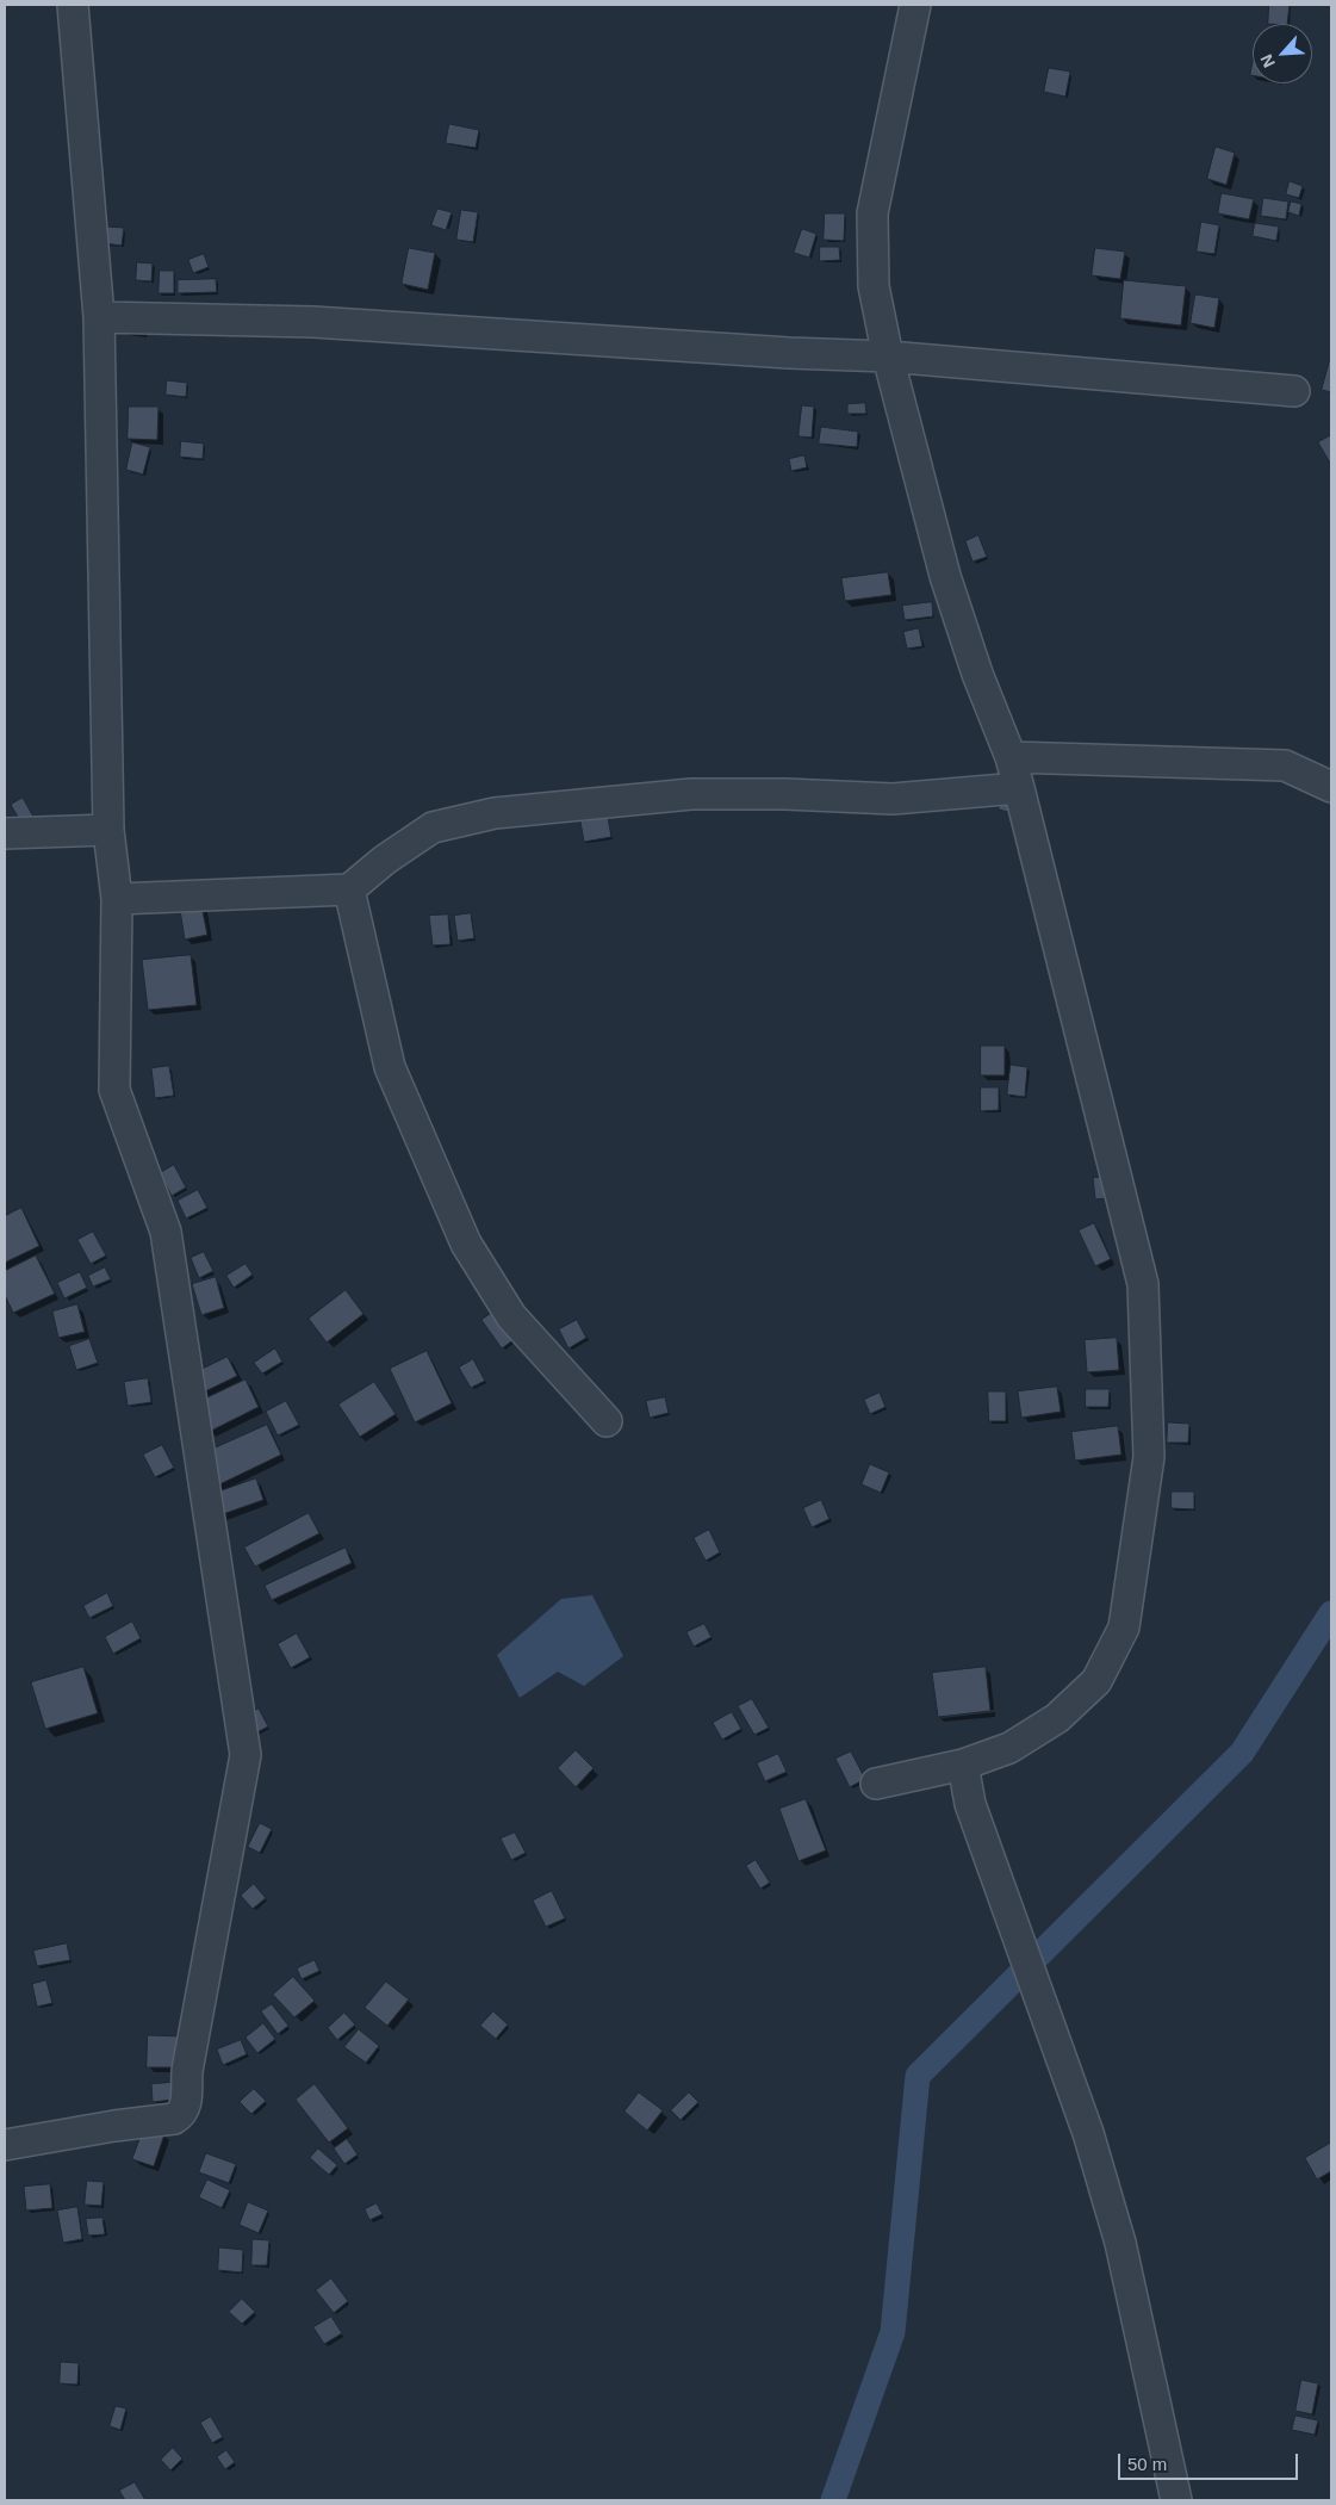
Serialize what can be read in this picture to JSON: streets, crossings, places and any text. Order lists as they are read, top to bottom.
{
  "scale_bar": "50 m",
  "north": "bottom left"
}
